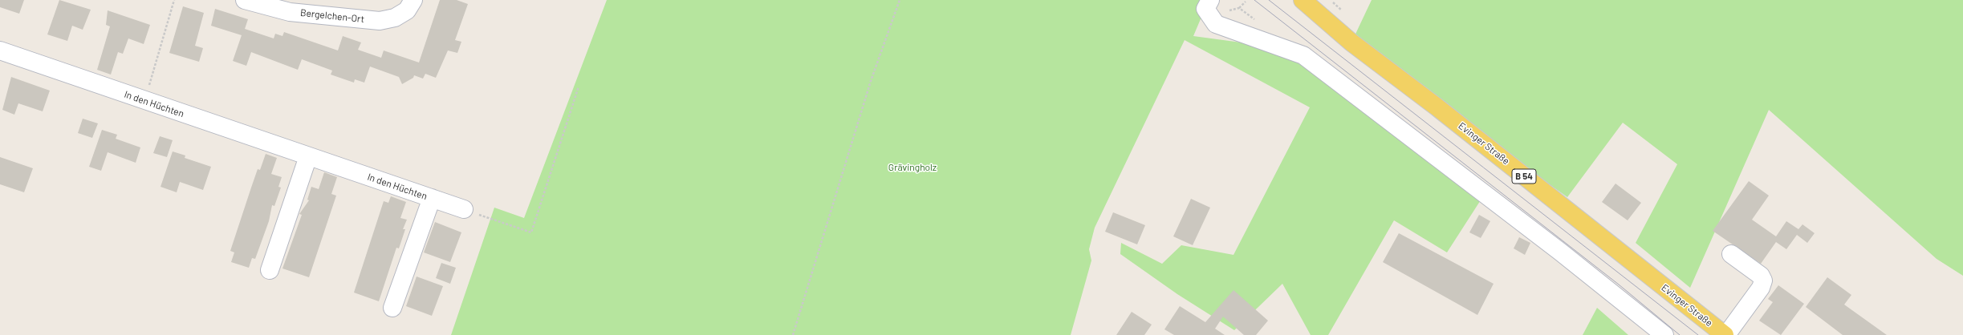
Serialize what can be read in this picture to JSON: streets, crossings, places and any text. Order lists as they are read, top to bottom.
{
  "streets": {
    "main road": ["Evinger Straße", "B 54"],
    "street": ["Bergelchen-Ort", "In den Hüchten"]
  },
  "parks": ["Grävingholz"]
}
